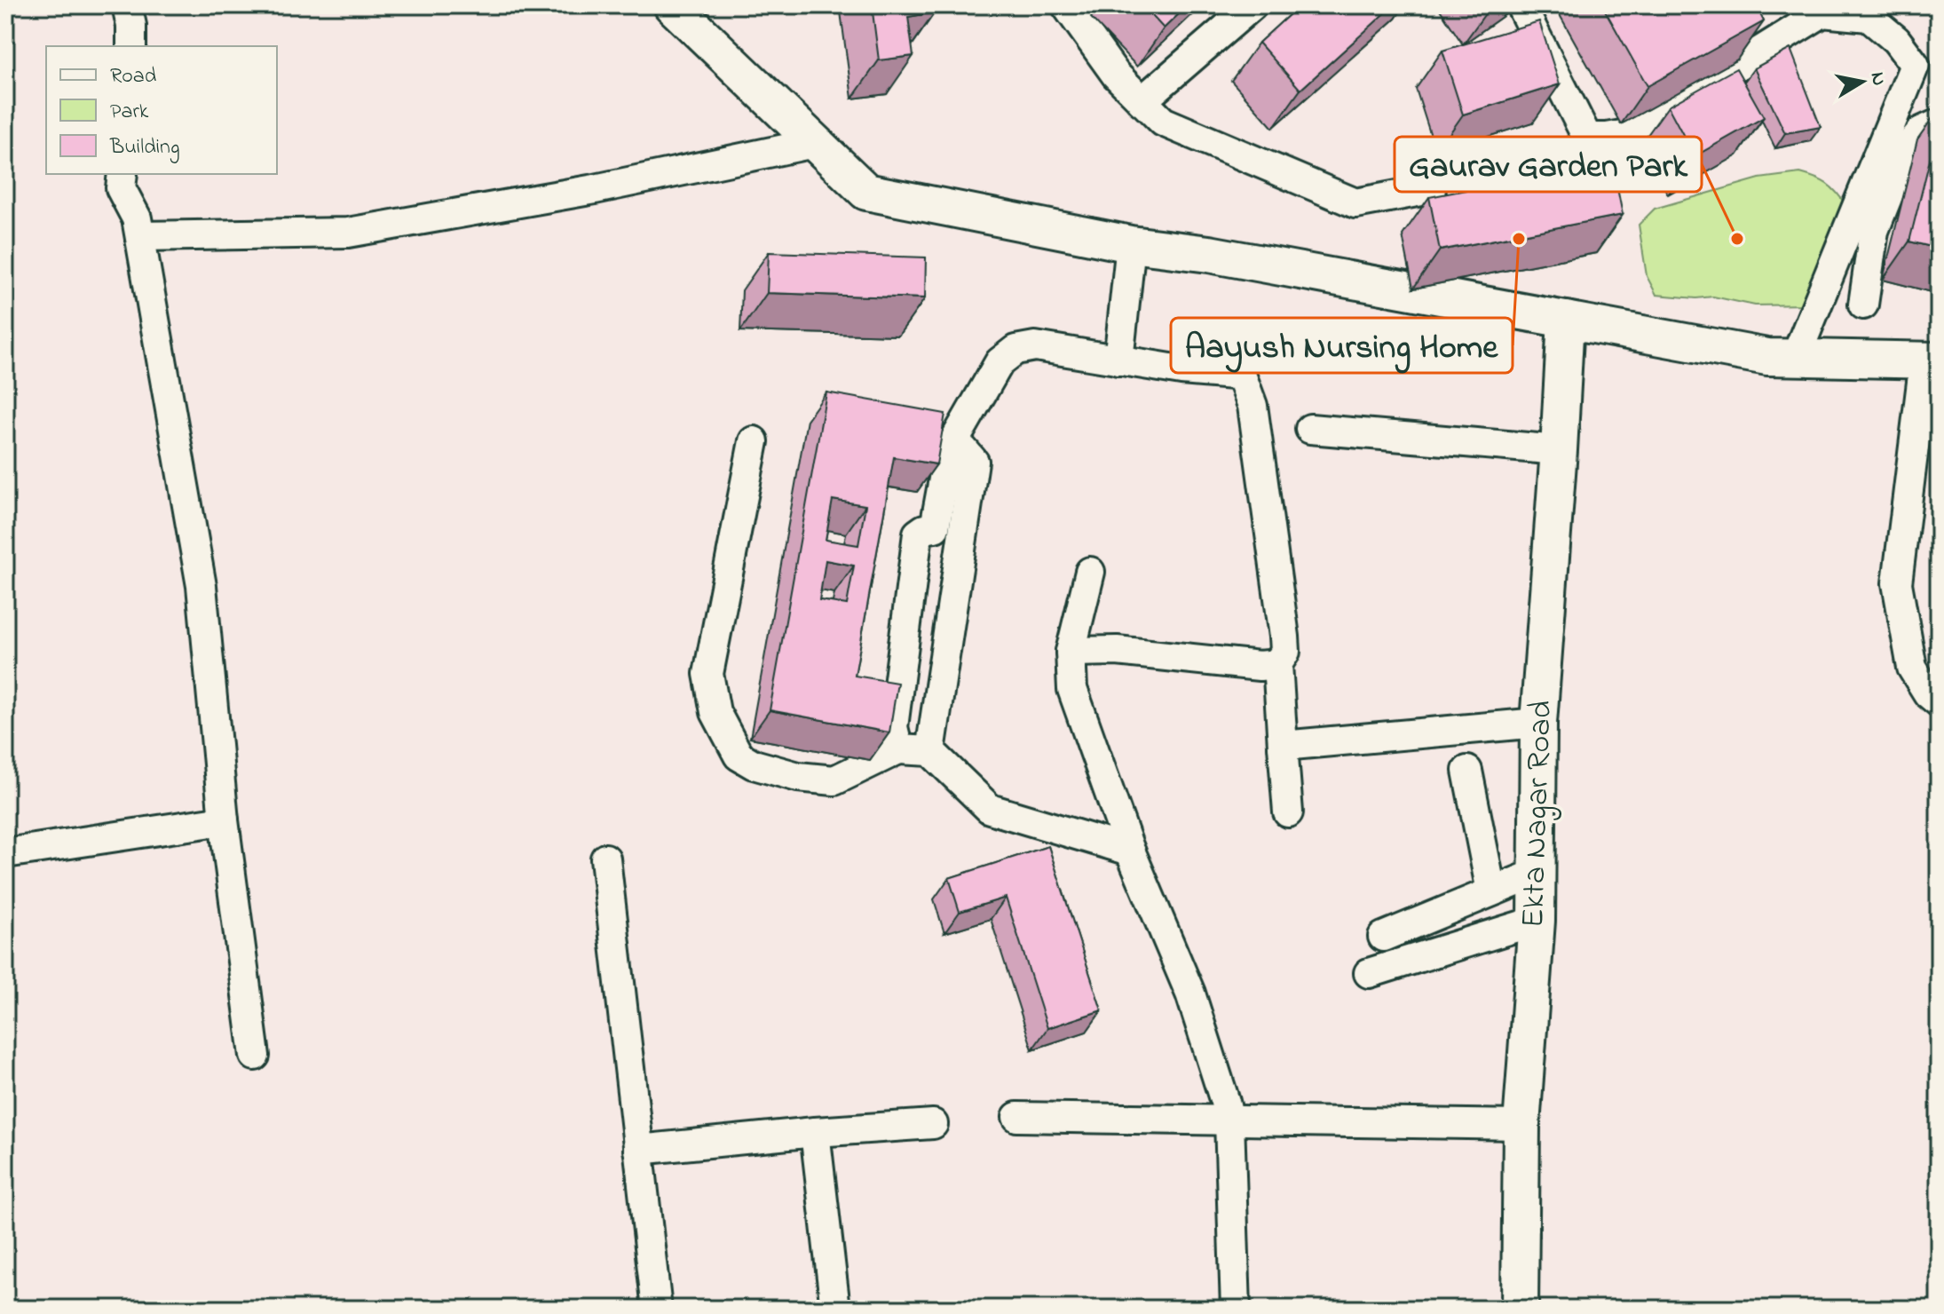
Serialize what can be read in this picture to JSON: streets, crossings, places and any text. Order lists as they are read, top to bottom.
{
  "streets": {
    "street": ["Ekta Nagar Road"]
  },
  "places": ["Aayush Nursing Home", "Gaurav Garden Park"],
  "legend": ["Road", "Park", "Building"],
  "north": "right"
}
